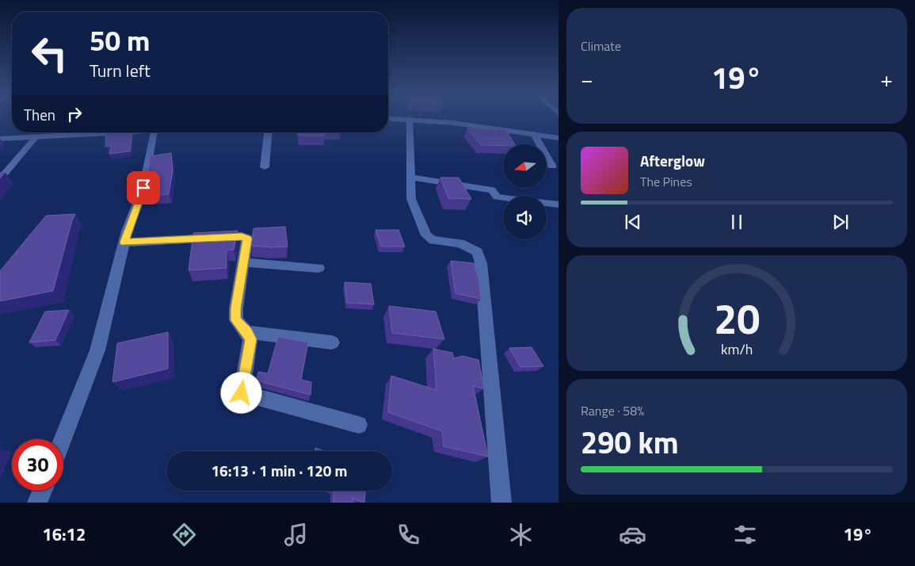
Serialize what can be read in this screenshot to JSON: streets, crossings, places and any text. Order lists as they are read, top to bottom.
{
  "north": "left",
  "page": {
    "tile": [
      "Climate",
      ["Range · 58%", "290 km"]
    ],
    "turn": ["50 m", "Turn left"],
    "heat": ["−", "19°", "+"],
    "then": "Then",
    "song": ["Afterglow", "The Pines"],
    "limit": "30",
    "trip": "16:13 · 1 min · 120 m",
    "tabs": ["16:12", "19°"],
    "gauge": ["20", "km/h"]
  }
}
